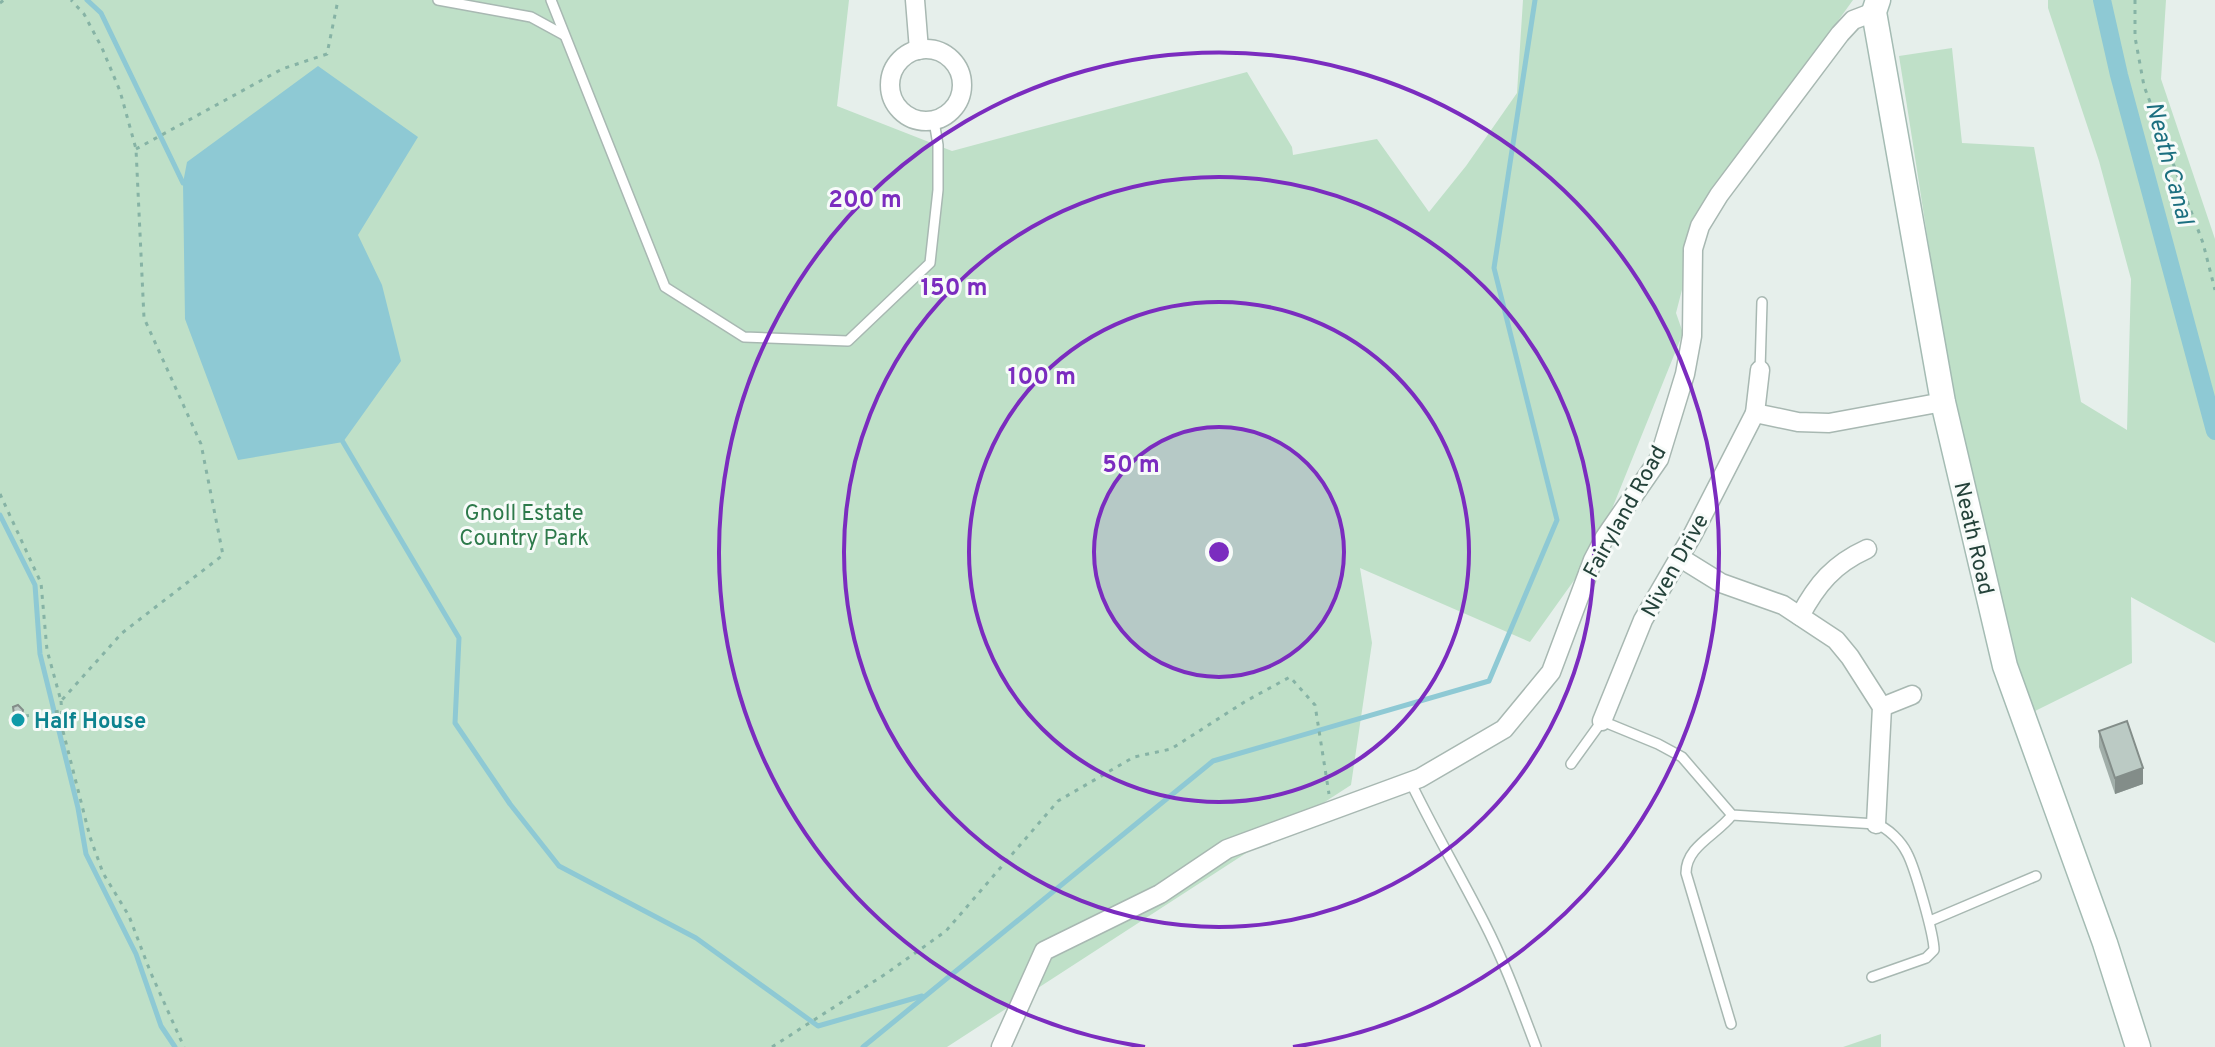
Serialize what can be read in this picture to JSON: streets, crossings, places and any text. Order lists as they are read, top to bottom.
{
  "streets": {
    "main road": ["Neath Road"],
    "street": ["Fairyland Road", "Niven Drive"]
  },
  "crossings": [
    ["Fairyland Road", "Neath Road"]
  ],
  "water": ["Neath Canal"],
  "parks": ["Gnoll Estate Country Park"],
  "places": ["Half House"],
  "rings": [
    "200 m",
    "150 m",
    "100 m",
    "50 m"
  ]
}
